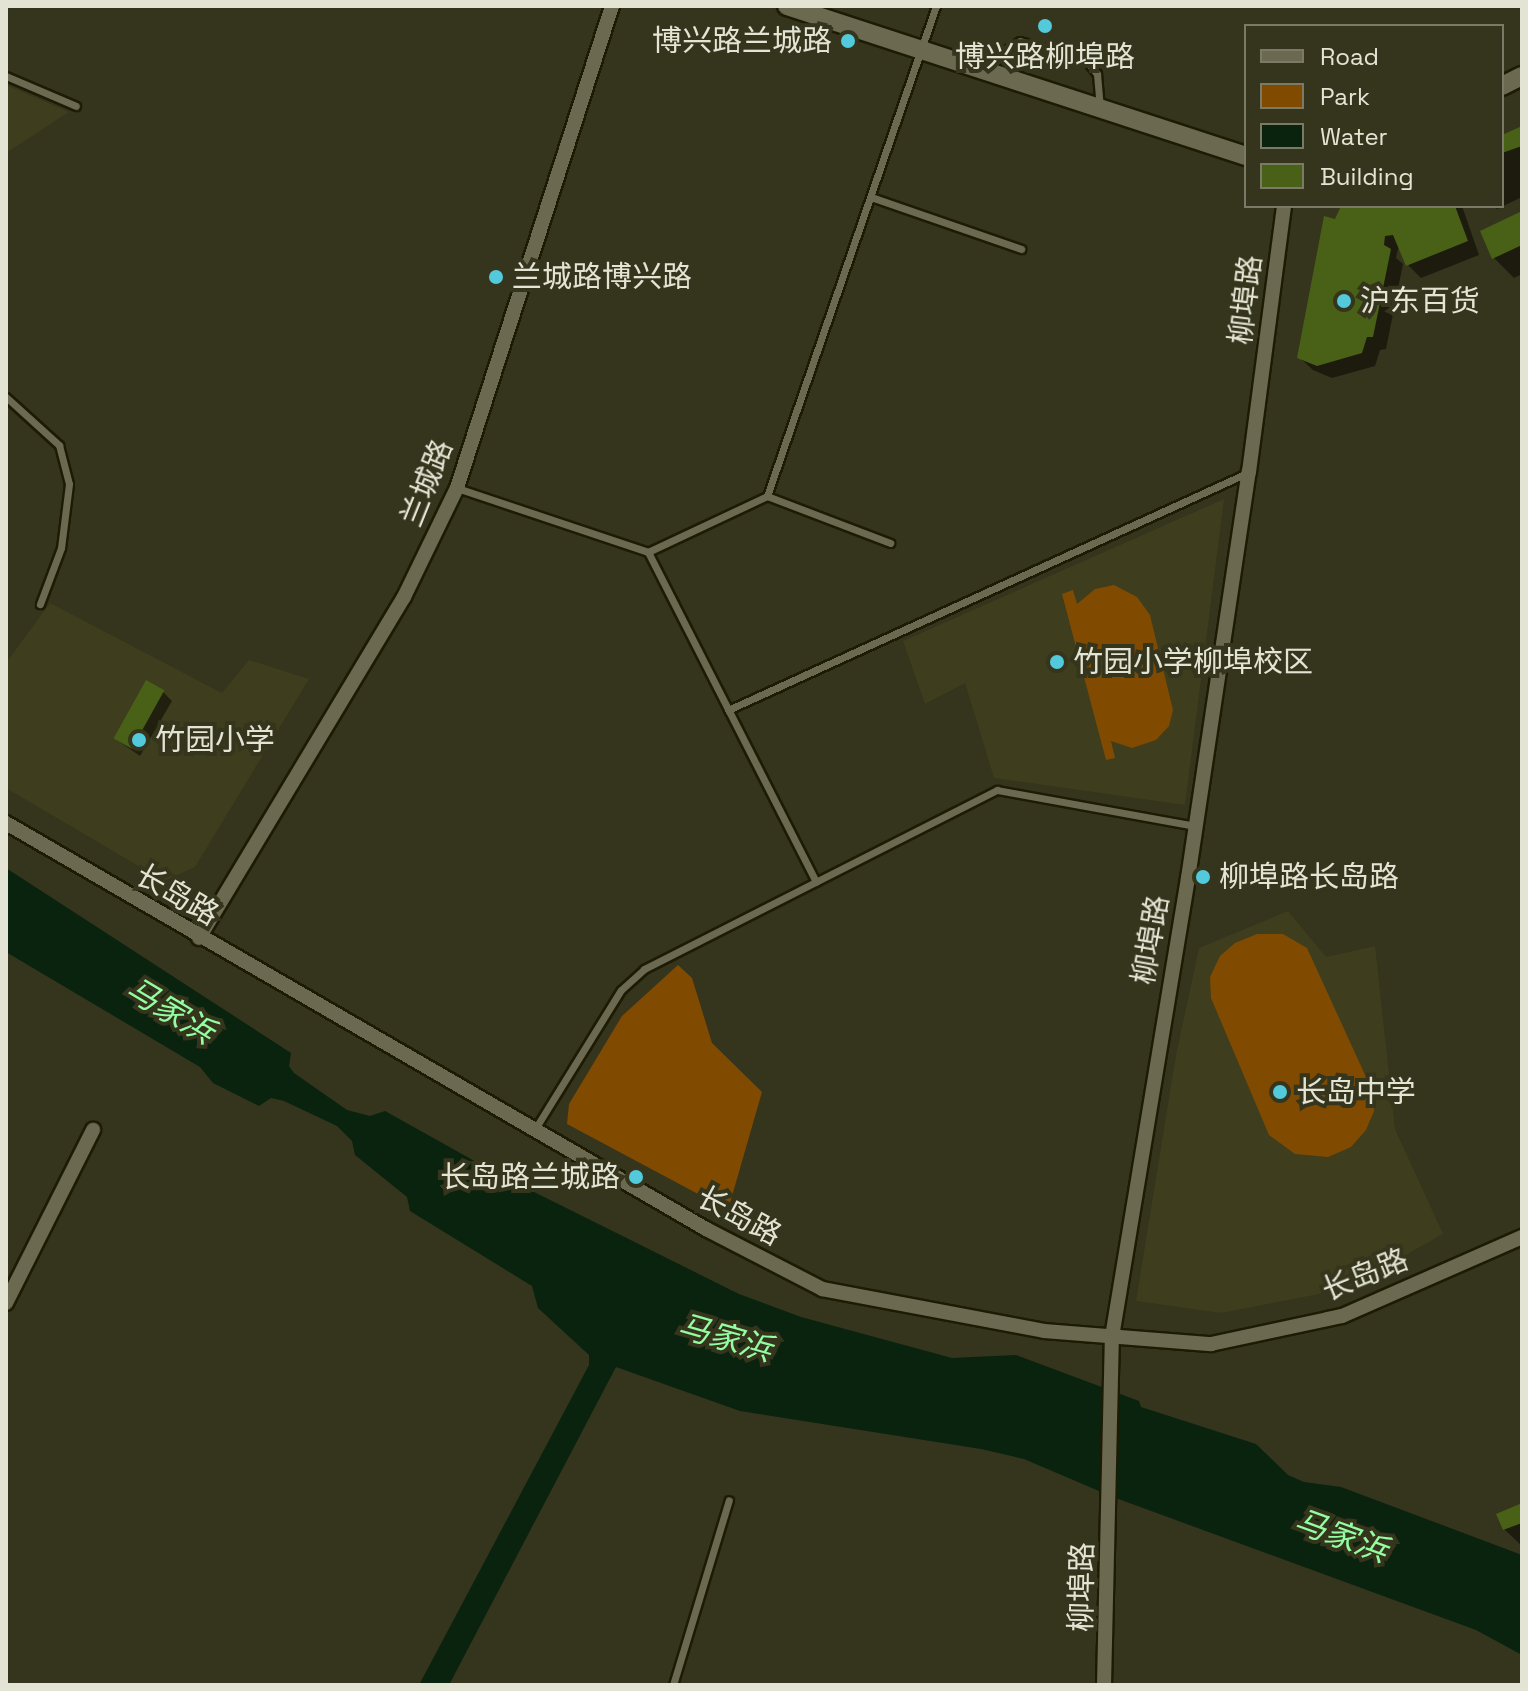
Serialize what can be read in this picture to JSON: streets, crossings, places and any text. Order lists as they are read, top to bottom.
{
  "streets": {
    "street": ["柳埠路", "兰城路", "长岛路"]
  },
  "crossings": [
    ["柳埠路", "长岛路"],
    ["兰城路", "长岛路"]
  ],
  "water": ["马家浜"],
  "places": [
    "博兴路柳埠路",
    "博兴路兰城路",
    "兰城路博兴路",
    "沪东百货",
    "竹园小学柳埠校区",
    "竹园小学",
    "柳埠路长岛路",
    "长岛中学",
    "长岛路兰城路"
  ],
  "legend": [
    "Road",
    "Park",
    "Water",
    "Building"
  ]
}
